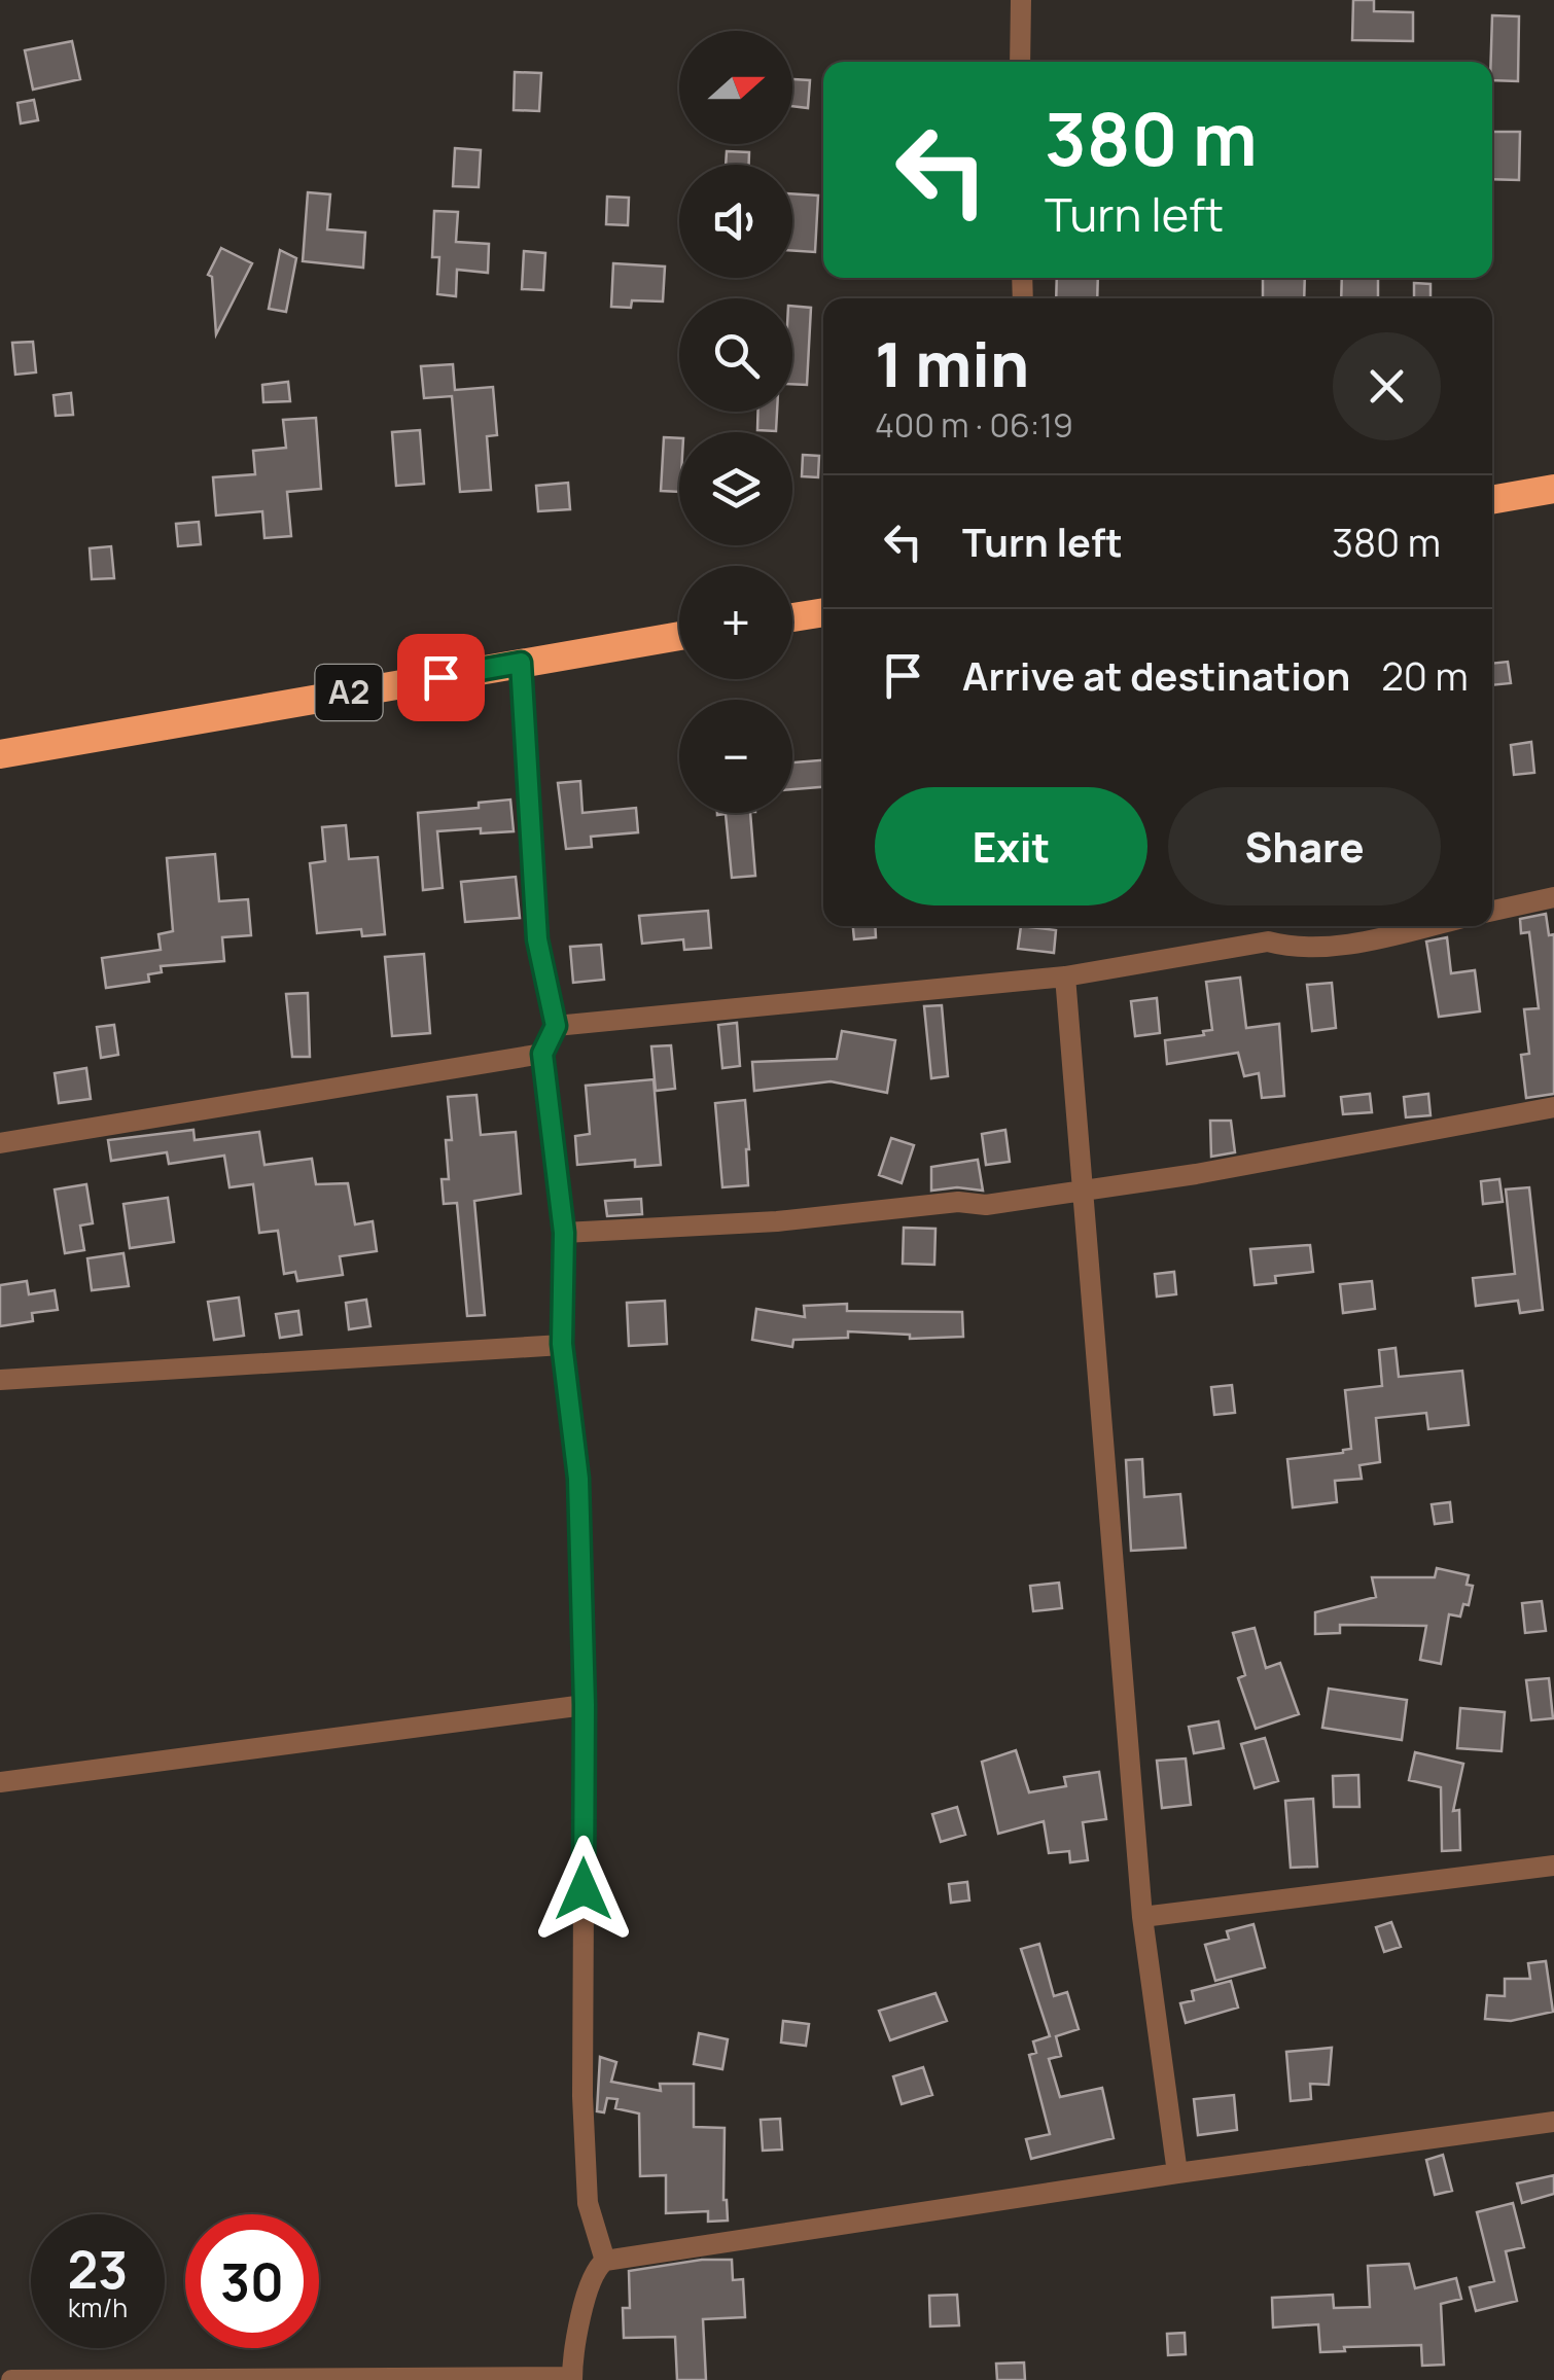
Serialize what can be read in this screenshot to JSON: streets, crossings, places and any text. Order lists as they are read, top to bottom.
{
  "streets": {
    "highway": ["A2"]
  },
  "north": "right",
  "page": {
    "map_buttons": ["+", "−"],
    "turn": ["380 m", "Turn left"],
    "heading": ["1 min", "400 m · 06:19"],
    "list": [
      {
        "name": "Turn left",
        "value": "380 m"
      },
      {
        "name": "Arrive at destination",
        "value": "20 m"
      }
    ],
    "buttons": ["Exit", "Share"],
    "speed": "23 km/h",
    "limit": "30"
  }
}
